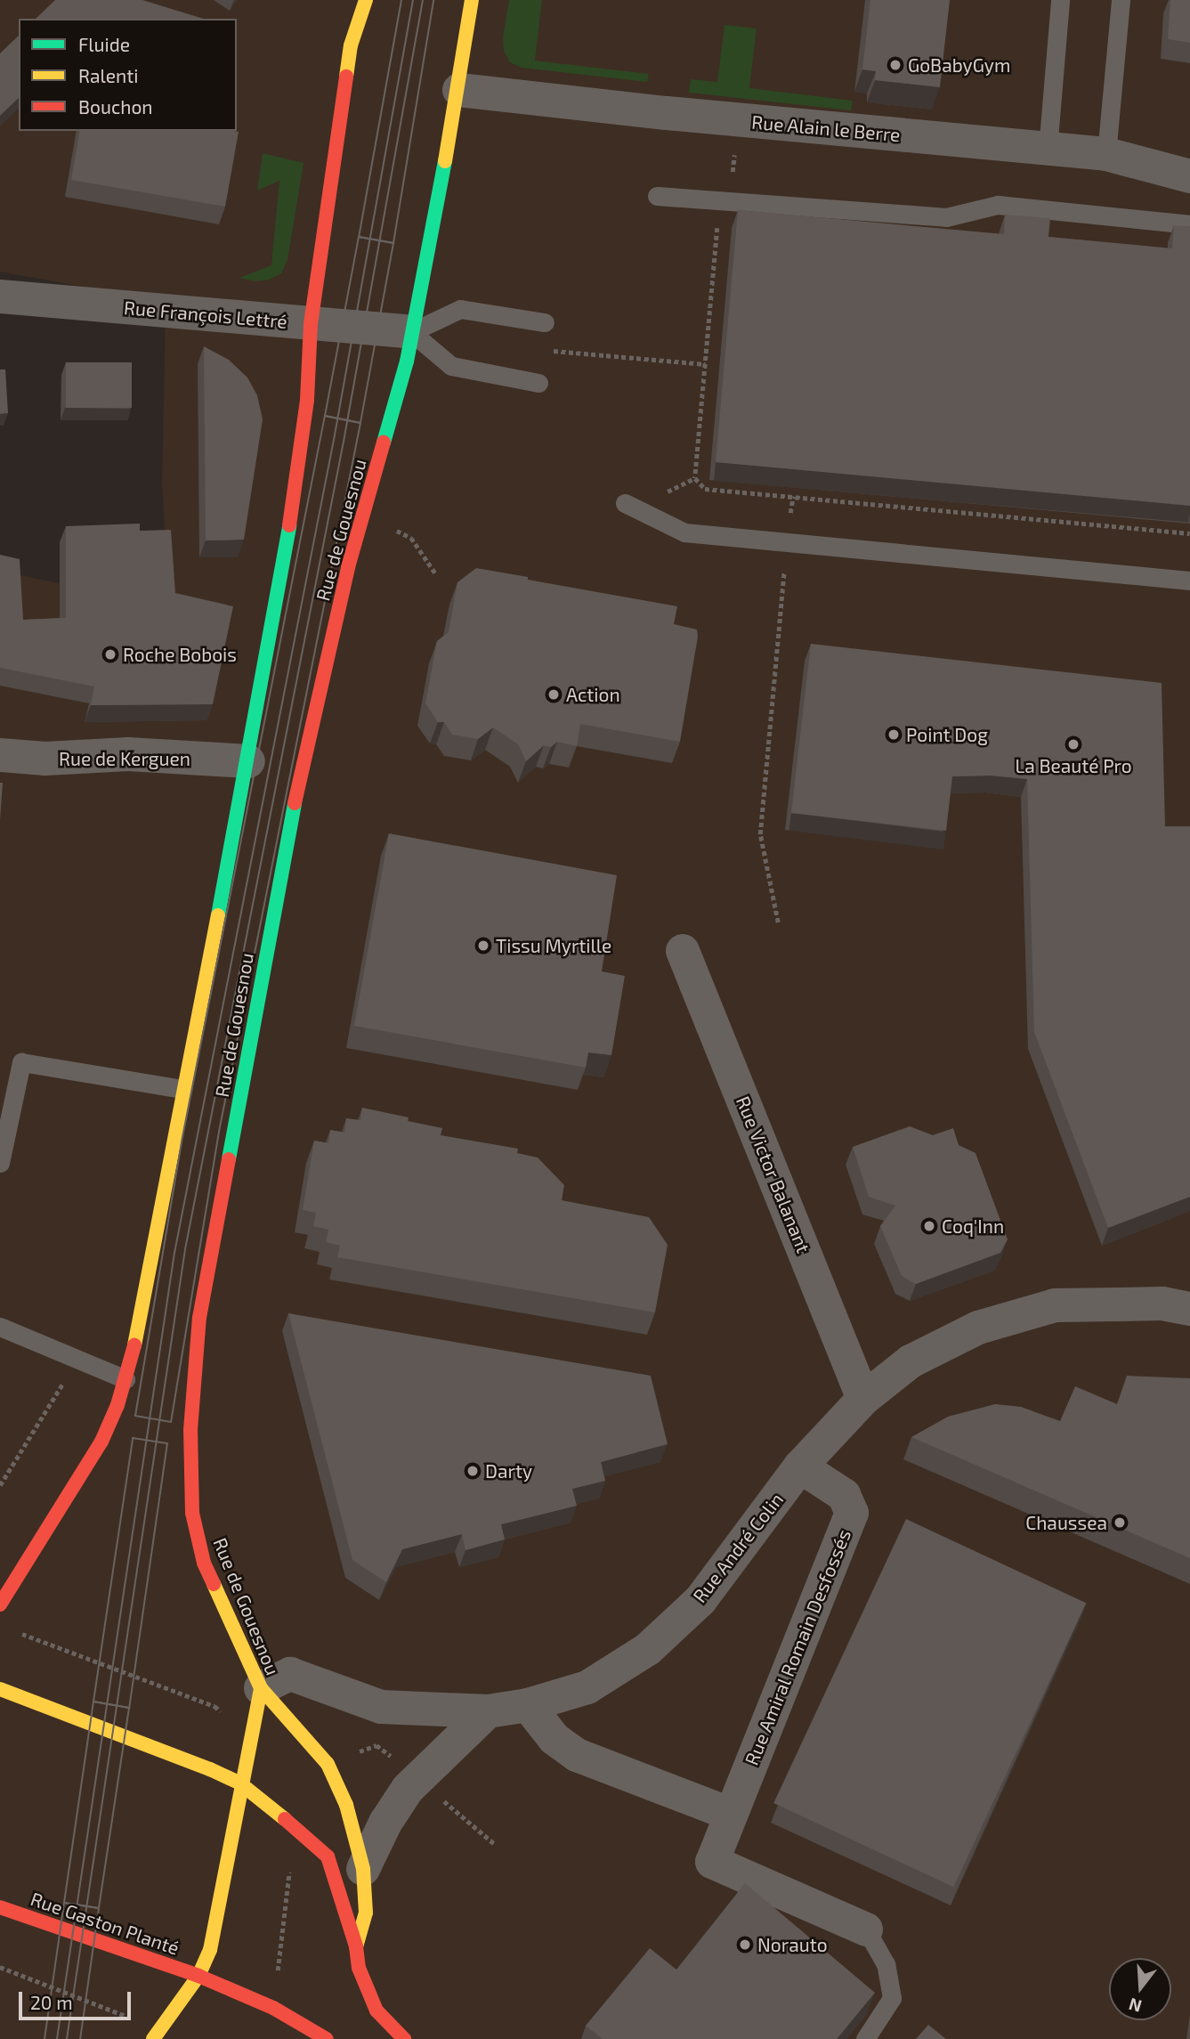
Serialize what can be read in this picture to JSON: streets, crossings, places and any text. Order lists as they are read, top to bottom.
{
  "streets": {
    "main road": ["Rue de Gouesnou", "Rue Gaston Planté"],
    "street": [
      "Rue Alain le Berre",
      "Rue François Lettré",
      "Rue de Kerguen",
      "Rue Victor Balanant",
      "Rue André Colin",
      "Rue Amiral Romain Desfossés"
    ]
  },
  "crossings": [
    ["Rue Alain le Berre", "Rue de Gouesnou"],
    ["Rue François Lettré", "Rue de Gouesnou"],
    ["Rue de Gouesnou", "Rue de Kerguen"],
    ["Rue de Gouesnou", "Rue André Colin"],
    ["Rue de Gouesnou", "Rue Gaston Planté"],
    ["Rue Victor Balanant", "Rue André Colin"],
    ["Rue André Colin", "Rue Amiral Romain Desfossés"]
  ],
  "places": [
    "GoBabyGym",
    "Roche Bobois",
    "Action",
    "Point Dog",
    "La Beauté Pro",
    "Tissu Myrtille",
    "Coq'Inn",
    "Darty",
    "Chaussea",
    "Norauto"
  ],
  "legend": ["Fluide", "Ralenti", "Bouchon"],
  "scale_bar": "20 m",
  "north": "bottom"
}
